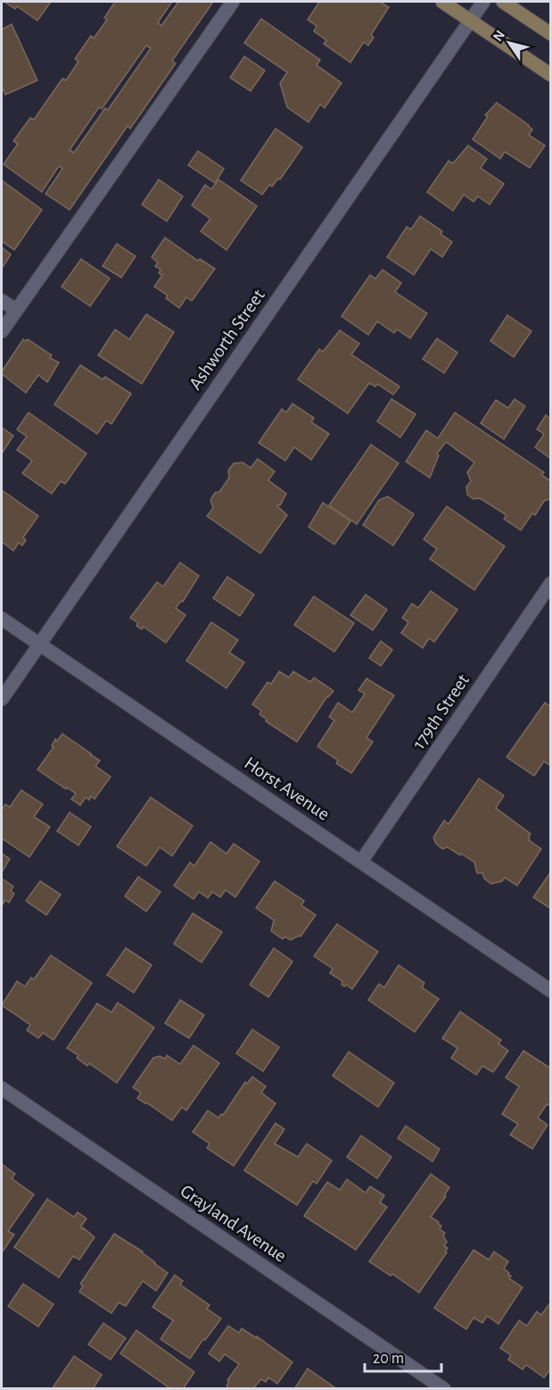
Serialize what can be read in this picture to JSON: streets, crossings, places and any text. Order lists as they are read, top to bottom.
{
  "streets": {
    "street": [
      "Ashworth Street",
      "179th Street",
      "Horst Avenue",
      "Grayland Avenue"
    ]
  },
  "crossings": [
    ["Ashworth Street", "Horst Avenue"],
    ["179th Street", "Horst Avenue"]
  ],
  "scale_bar": "20 m",
  "north": "top left"
}
